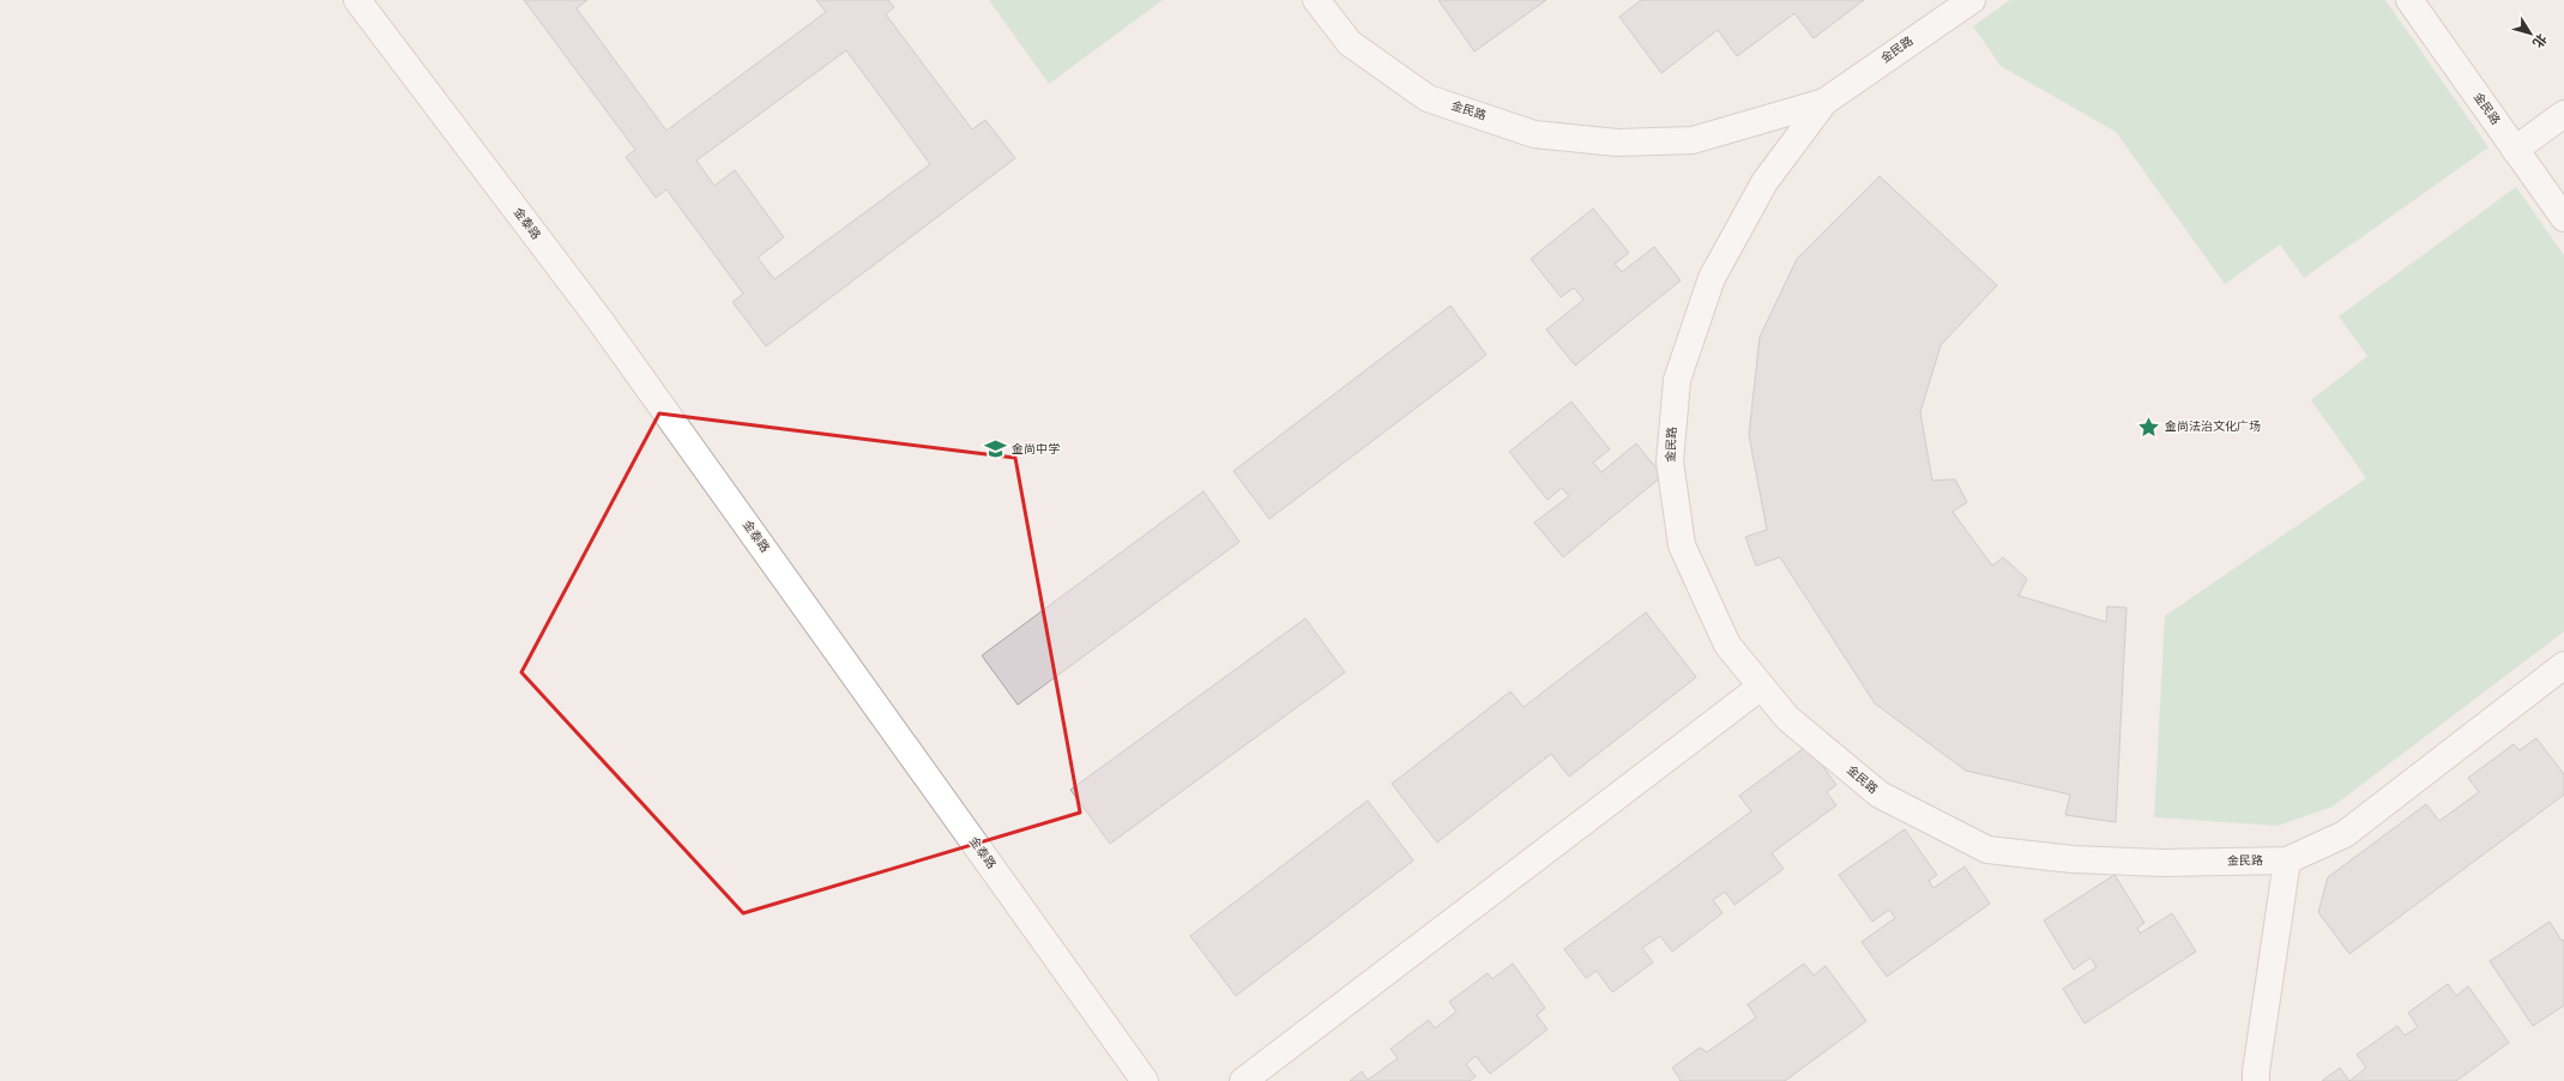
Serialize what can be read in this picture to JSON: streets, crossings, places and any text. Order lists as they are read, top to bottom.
{
  "streets": {
    "street": ["金民路", "金泰路"]
  },
  "places": {
    "place": ["金尚法治文化广场"],
    "school or university": ["金尚中学"]
  },
  "north": "bottom right"
}
